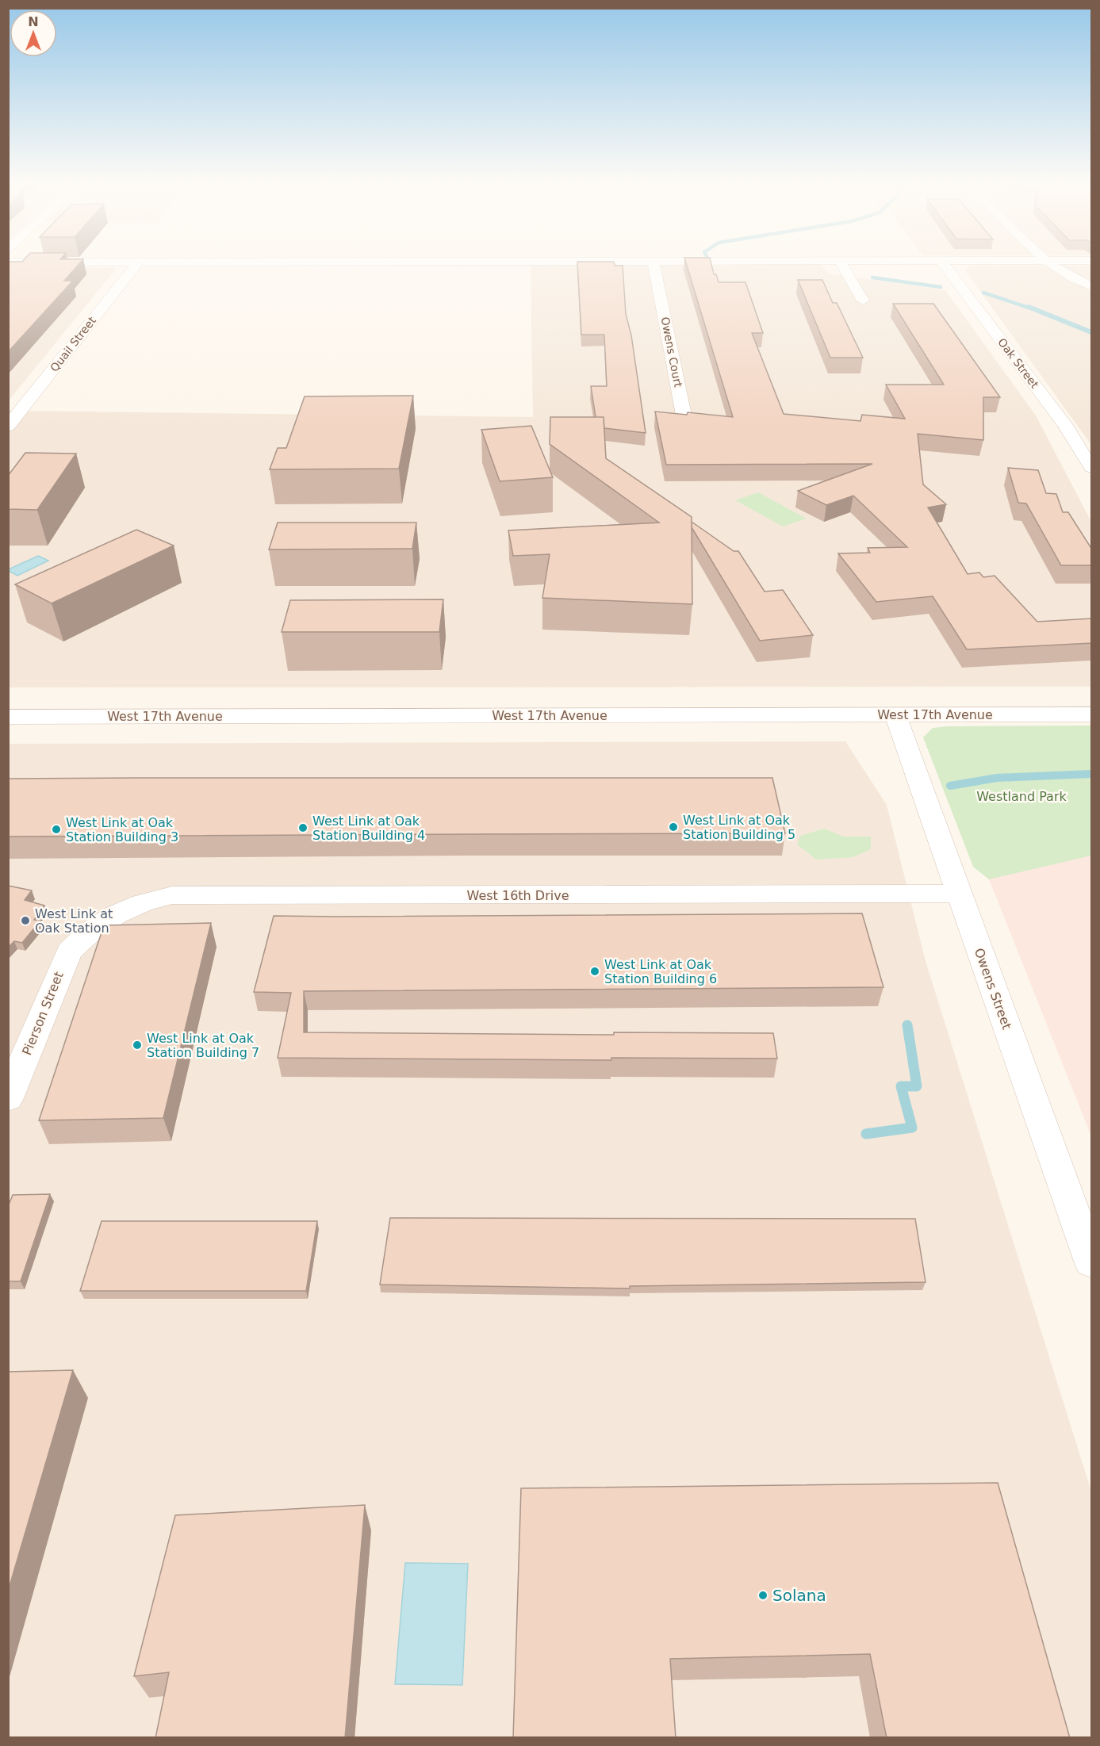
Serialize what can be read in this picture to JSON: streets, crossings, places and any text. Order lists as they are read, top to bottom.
{
  "streets": {
    "street": [
      "Quail Street",
      "Owens Court",
      "Oak Street",
      "West 17th Avenue",
      "West 16th Drive",
      "Owens Street",
      "Pierson Street"
    ]
  },
  "crossings": [
    ["West 17th Avenue", "Owens Street"],
    ["West 16th Drive", "Owens Street"],
    ["West 16th Drive", "Pierson Street"]
  ],
  "parks": ["Westland Park"],
  "places": [
    "West Link at Oak Station Building 5",
    "West Link at Oak Station Building 4",
    "West Link at Oak Station Building 3",
    "West Link at Oak Station",
    "West Link at Oak Station Building 6",
    "West Link at Oak Station Building 7",
    "Solana"
  ],
  "north": "top"
}
